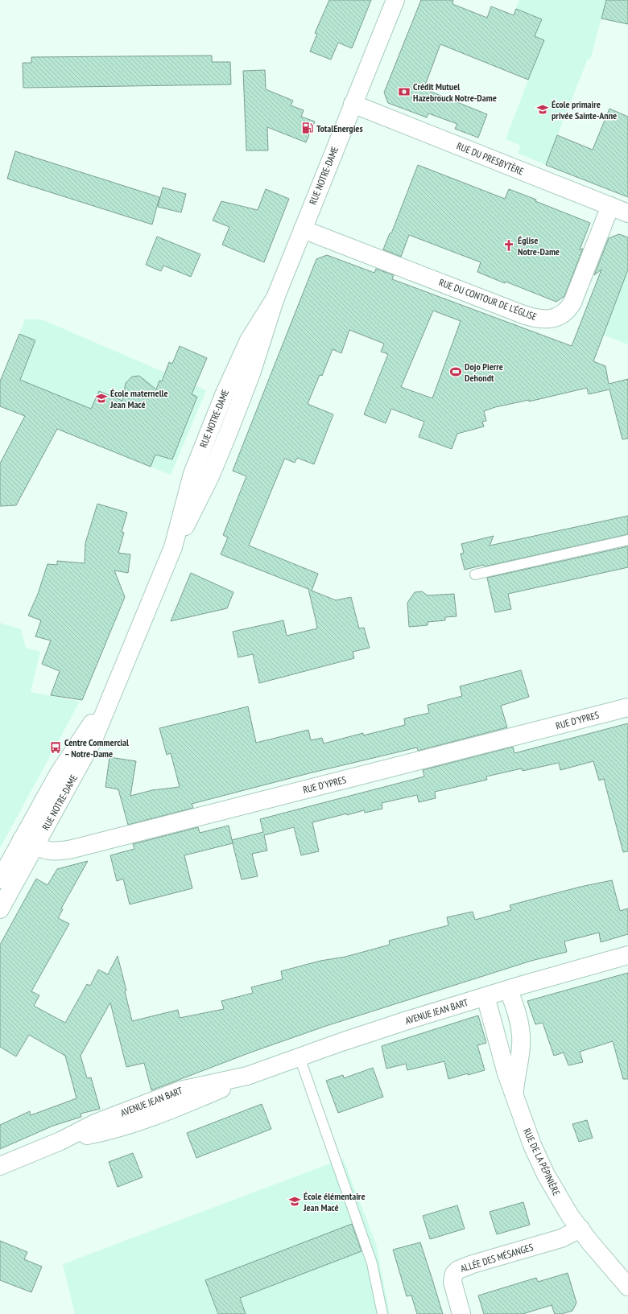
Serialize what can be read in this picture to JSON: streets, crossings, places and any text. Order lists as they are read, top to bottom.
{
  "streets": {
    "street": [
      "RUE DU PRESBYTÈRE",
      "RUE NOTRE-DAME",
      "RUE DU CONTOUR DE L'ÉGLISE",
      "RUE D'YPRES",
      "AVENUE JEAN BART",
      "RUE DE LA PÉPINIÈRE",
      "ALLÉE DES MÉSANGES"
    ]
  },
  "crossings": [
    ["RUE DU PRESBYTÈRE", "RUE NOTRE-DAME"],
    ["RUE DU PRESBYTÈRE", "RUE DU CONTOUR DE L'ÉGLISE"],
    ["RUE NOTRE-DAME", "RUE DU CONTOUR DE L'ÉGLISE"],
    ["RUE NOTRE-DAME", "RUE D'YPRES"],
    ["AVENUE JEAN BART", "RUE DE LA PÉPINIÈRE"],
    ["RUE DE LA PÉPINIÈRE", "ALLÉE DES MÉSANGES"]
  ],
  "places": {
    "bank": ["Crédit Mutuel Hazebrouck Notre-Dame"],
    "school or university": ["École primaire privée Sainte-Anne", "École maternelle Jean Macé", "École élémentaire Jean Macé"],
    "fuel station": ["TotalEnergies"],
    "church": ["Église Notre-Dame"],
    "sports": ["Dojo Pierre Dehondt"],
    "bus stop": ["Centre Commercial – Notre-Dame"]
  }
}
